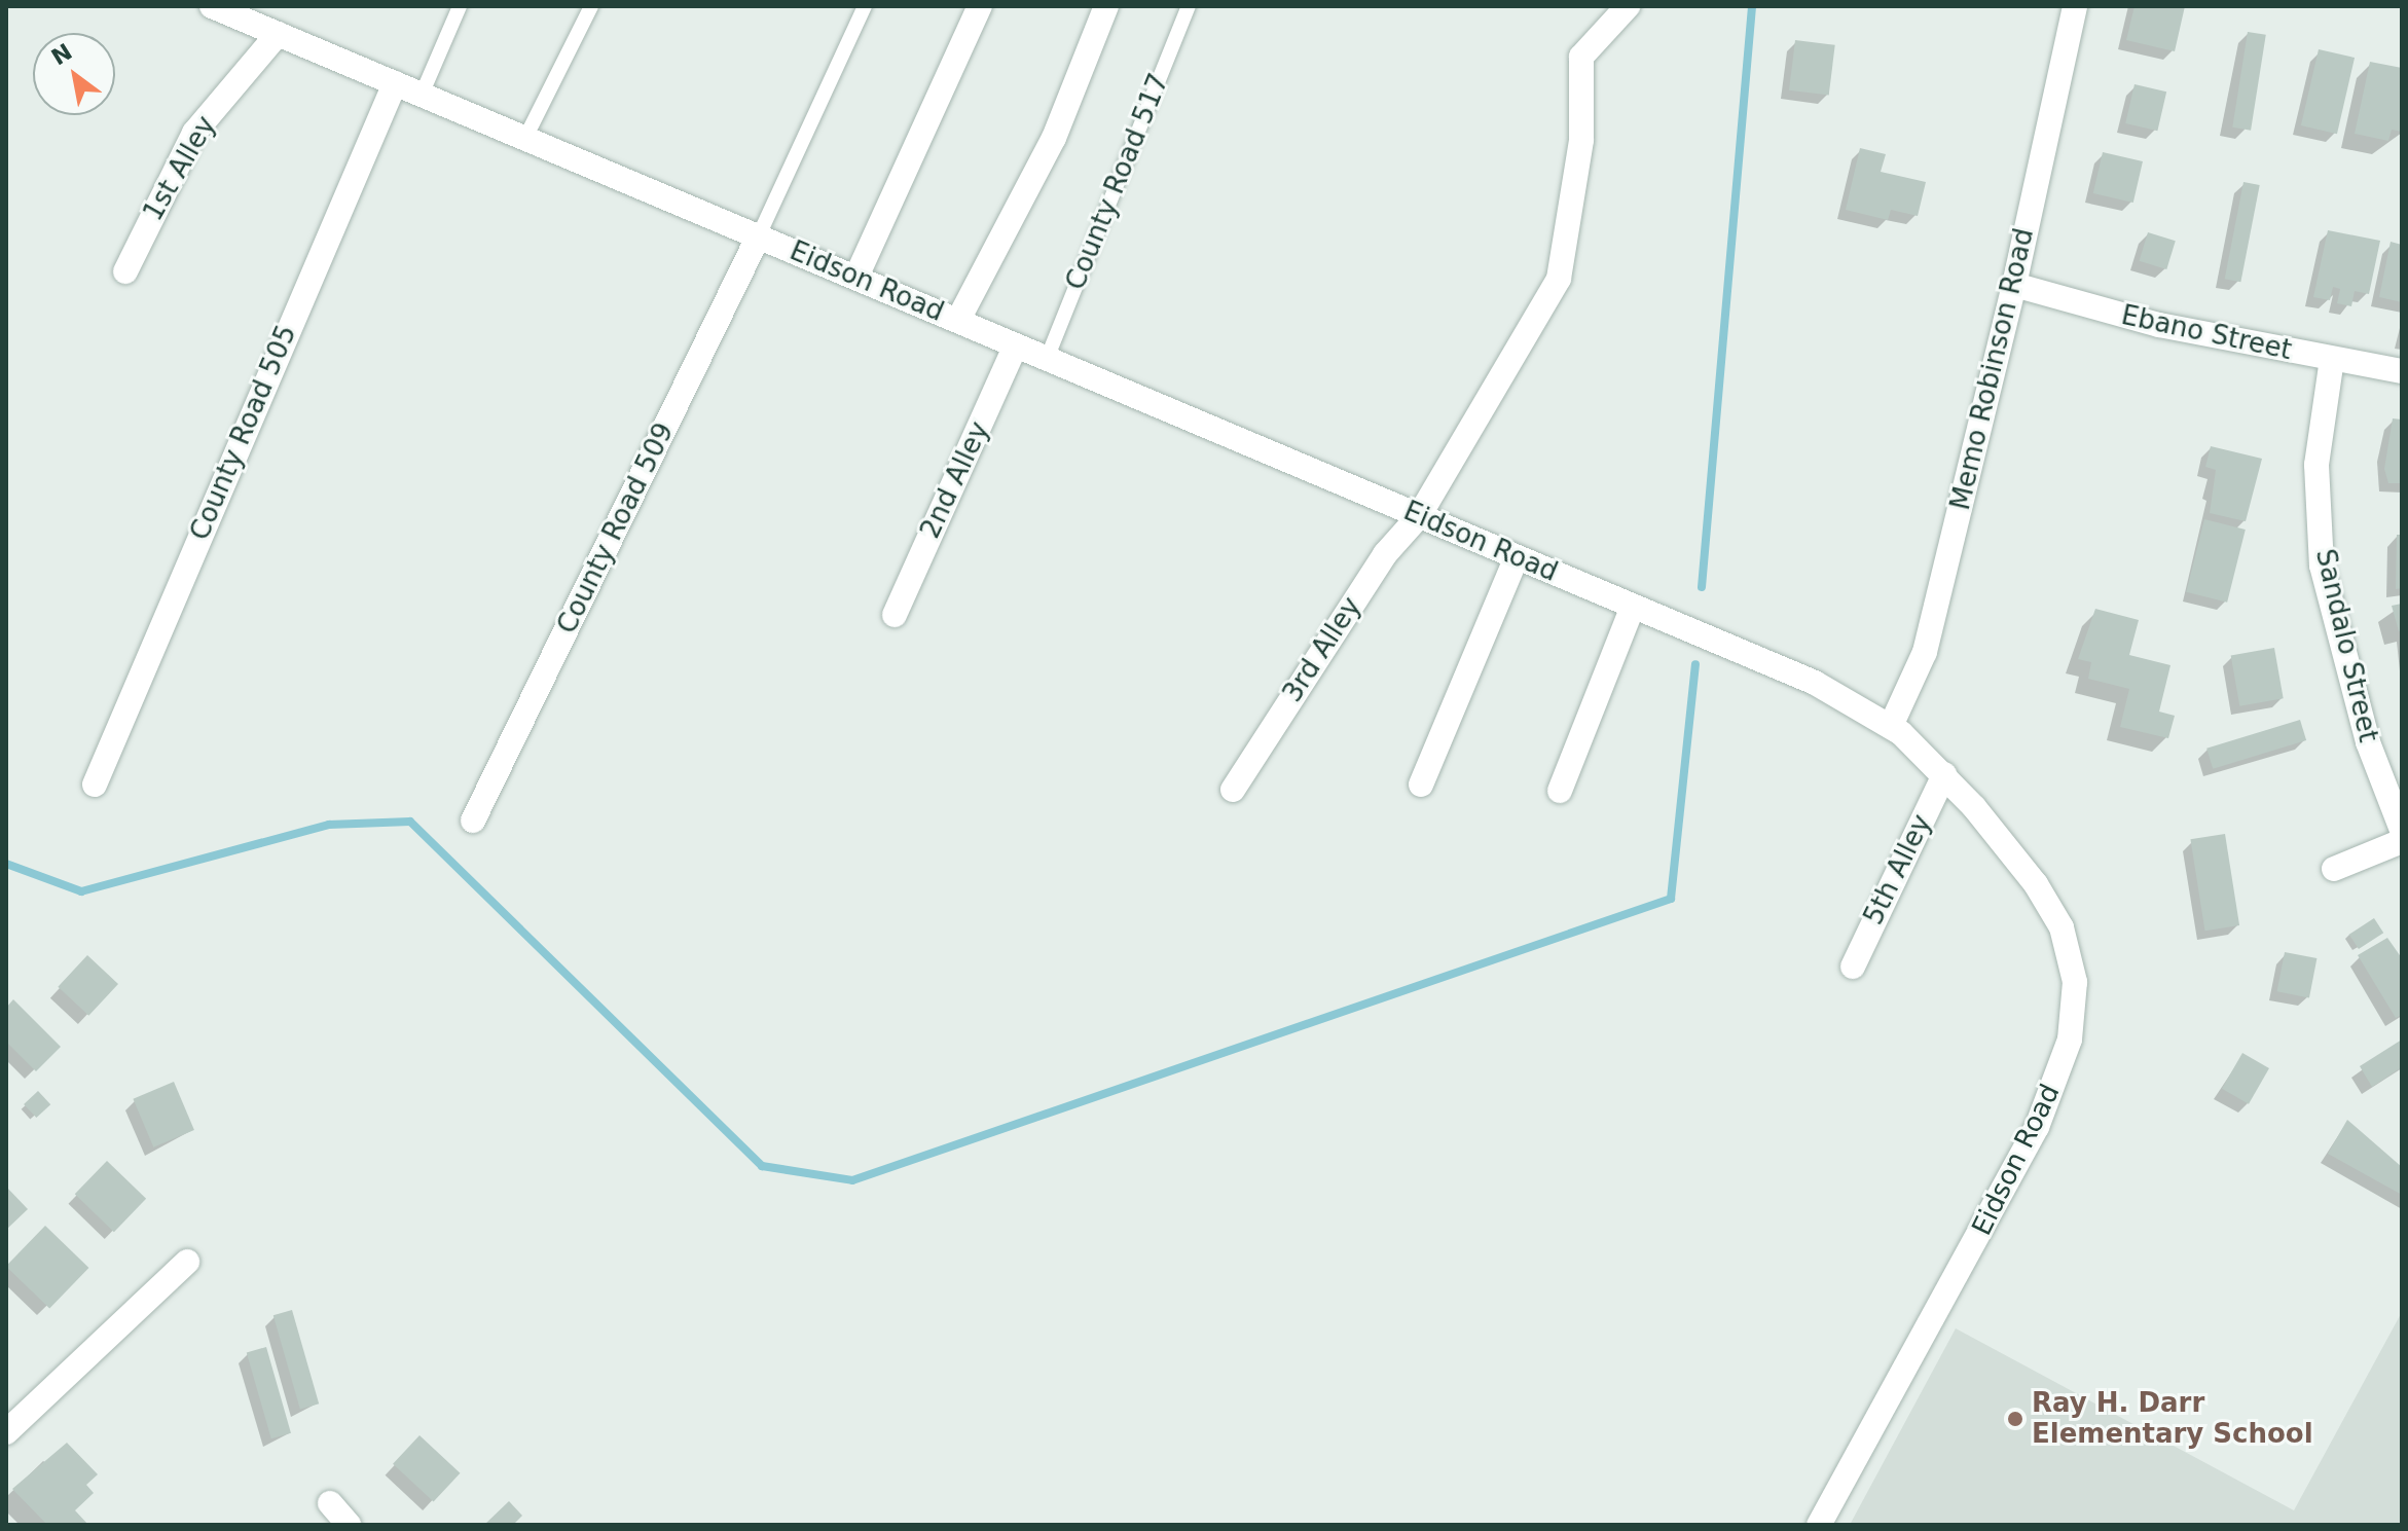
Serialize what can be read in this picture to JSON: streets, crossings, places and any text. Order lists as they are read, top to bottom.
{
  "streets": {
    "street": [
      "1st Alley",
      "Eidson Road",
      "Ebano Street",
      "Memo Robinson Road",
      "County Road 505",
      "2nd Alley",
      "County Road 509",
      "Sandalo Street",
      "3rd Alley",
      "5th Alley"
    ],
    "lane": ["County Road 517"]
  },
  "crossings": [
    ["1st Alley", "Eidson Road"],
    ["County Road 517", "Eidson Road"],
    ["Eidson Road", "Memo Robinson Road"],
    ["Eidson Road", "County Road 505"],
    ["Eidson Road", "2nd Alley"],
    ["Eidson Road", "County Road 509"],
    ["Eidson Road", "3rd Alley"],
    ["Eidson Road", "5th Alley"],
    ["Ebano Street", "Memo Robinson Road"],
    ["Ebano Street", "Sandalo Street"]
  ],
  "places": ["Ray H. Darr Elementary School"],
  "north": "top left"
}
